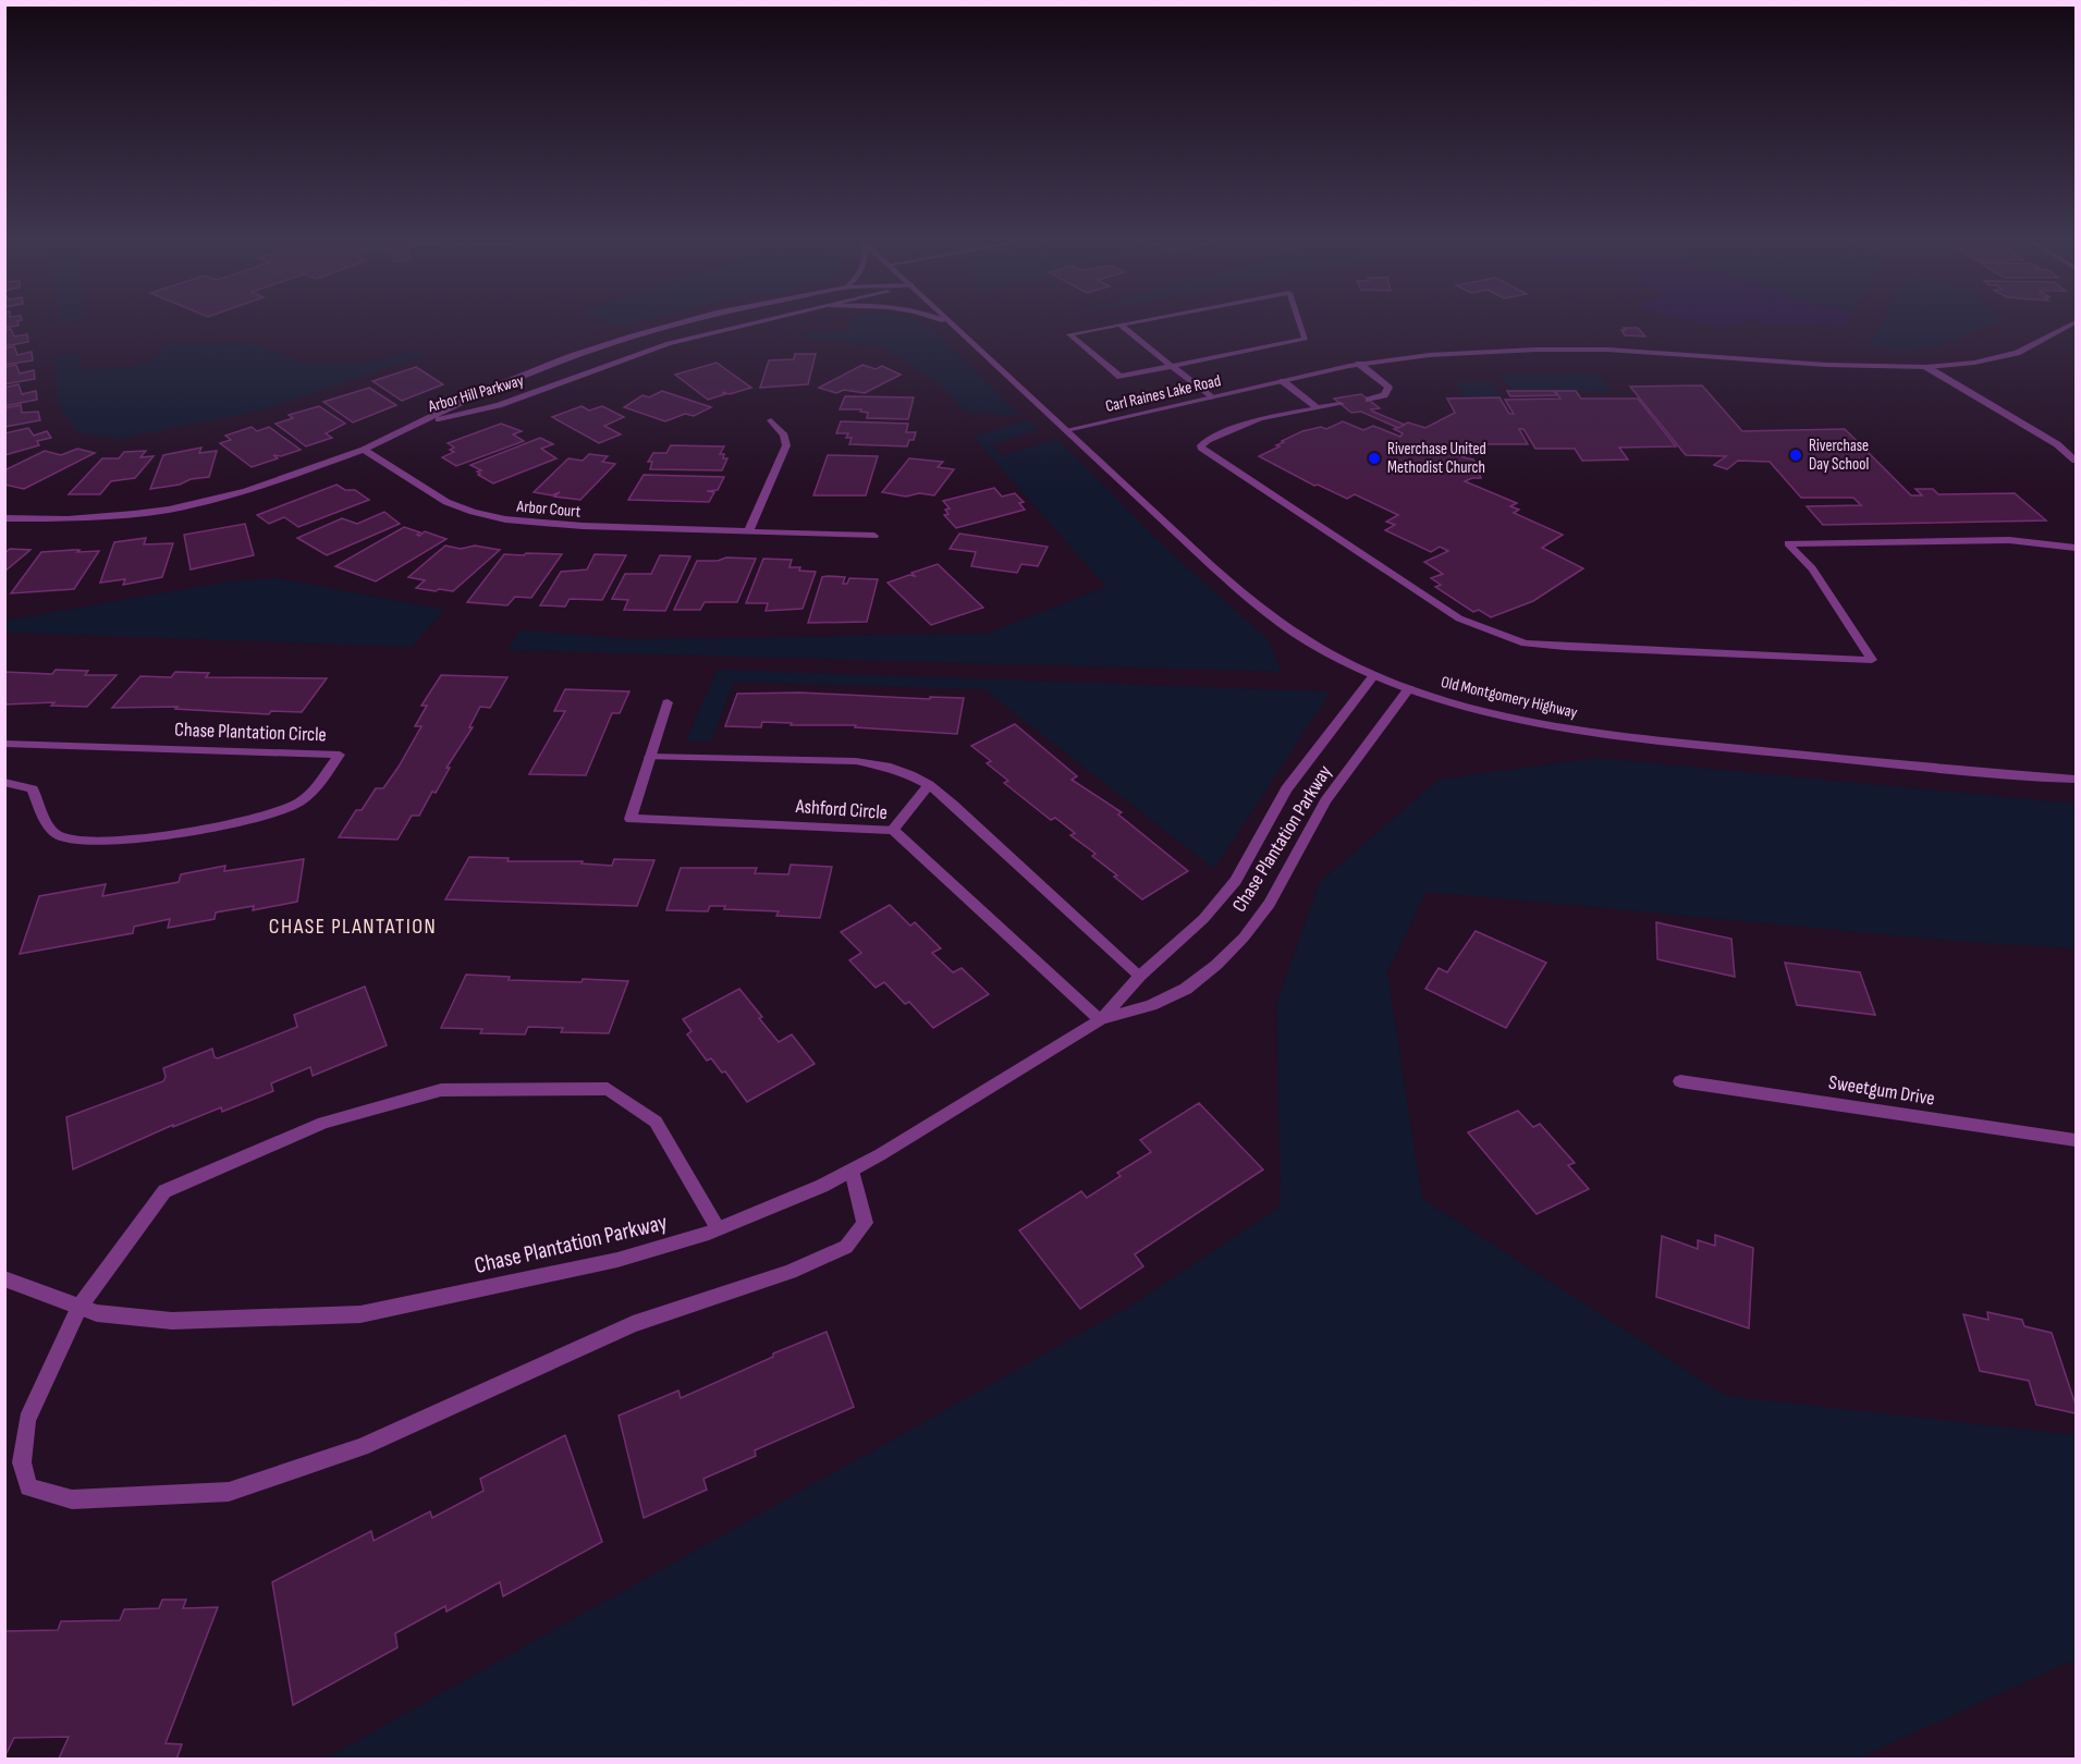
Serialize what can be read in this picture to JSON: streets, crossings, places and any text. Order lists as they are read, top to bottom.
{
  "streets": {
    "street": [
      "Arbor Hill Parkway",
      "Carl Raines Lake Road",
      "Arbor Court",
      "Old Montgomery Highway",
      "Chase Plantation Circle",
      "Ashford Circle",
      "Chase Plantation Parkway",
      "Sweetgum Drive"
    ]
  },
  "crossings": [
    ["Arbor Hill Parkway", "Arbor Court"],
    ["Carl Raines Lake Road", "Old Montgomery Highway"],
    ["Old Montgomery Highway", "Chase Plantation Parkway"],
    ["Ashford Circle", "Chase Plantation Parkway"]
  ],
  "districts": ["CHASE PLANTATION"],
  "places": ["Riverchase Day School", "Riverchase United Methodist Church"]
}
